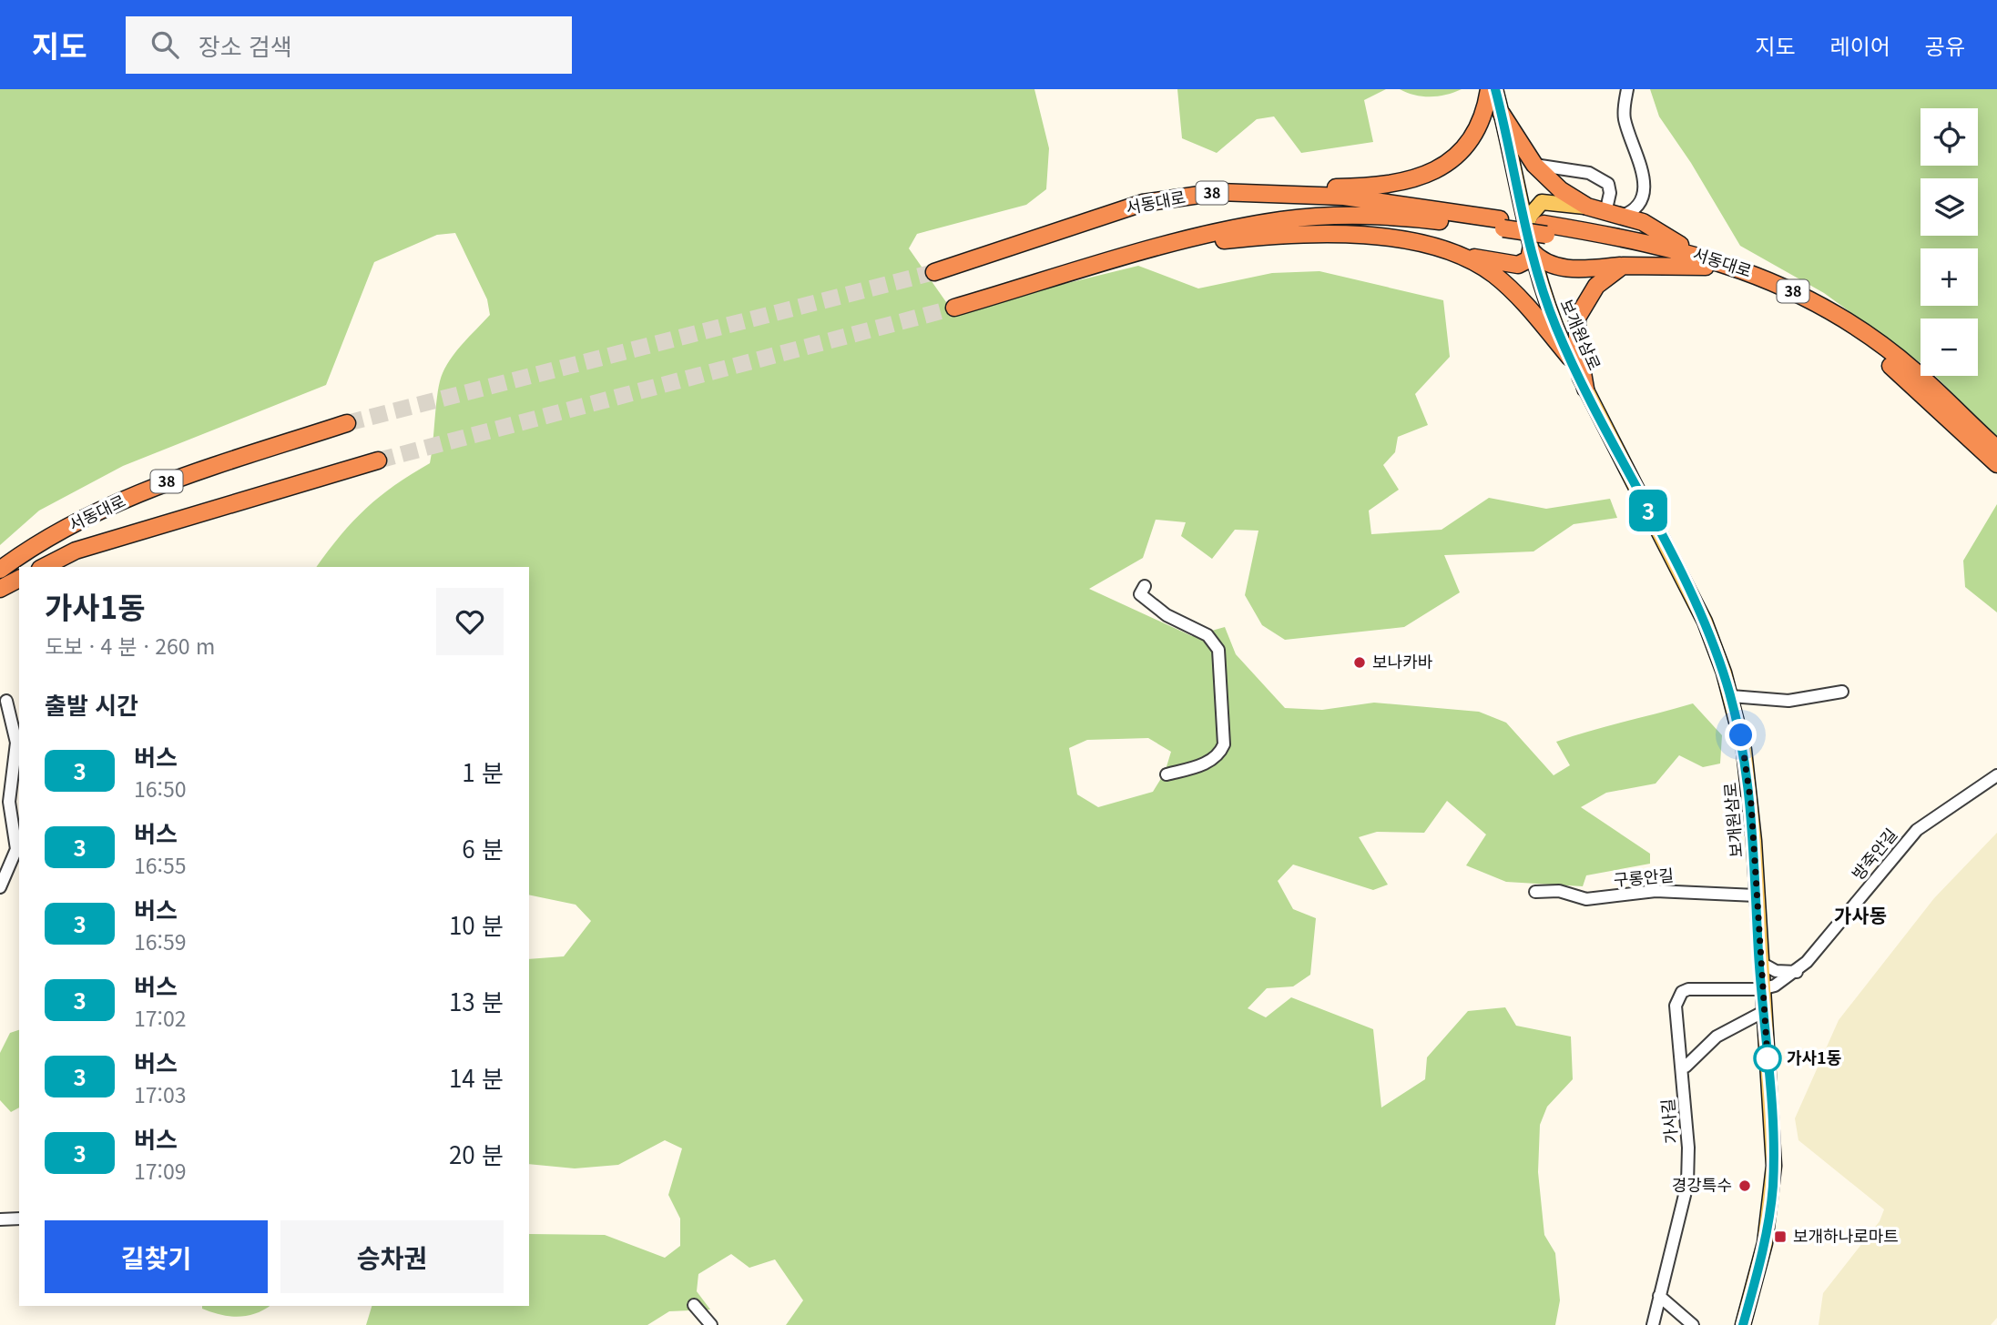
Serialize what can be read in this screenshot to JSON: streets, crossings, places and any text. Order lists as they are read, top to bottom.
{
  "streets": {
    "highway": ["38", "서동대로"],
    "main road": ["보개원삼로"],
    "street": ["방죽안길", "구롱안길", "가사길"]
  },
  "crossings": [
    ["38", "서동대로"],
    ["보개원삼로", "방죽안길"],
    ["보개원삼로", "구롱안길"],
    ["보개원삼로", "가사길"],
    ["방죽안길", "가사길"]
  ],
  "districts": ["가사동"],
  "places": {
    "other": ["보나카바", "가사1동", "경강특수"],
    "transit": ["보개하나로마트"]
  },
  "lines": ["bus line 3"],
  "page": {
    "header": "지도",
    "search": "장소 검색",
    "nav": ["지도", "레이어", "공유"],
    "on_map": "3",
    "map_buttons": ["+", "−"],
    "heading": [
      ["가사1동", "도보 · 4 분 · 260 m"],
      "출발 시간"
    ],
    "list": [
      {
        "mark": "3",
        "name": "버스",
        "note": "16:50",
        "value": "1 분"
      },
      {
        "mark": "3",
        "name": "버스",
        "note": "16:55",
        "value": "6 분"
      },
      {
        "mark": "3",
        "name": "버스",
        "note": "16:59",
        "value": "10 분"
      },
      {
        "mark": "3",
        "name": "버스",
        "note": "17:02",
        "value": "13 분"
      },
      {
        "mark": "3",
        "name": "버스",
        "note": "17:03",
        "value": "14 분"
      },
      {
        "mark": "3",
        "name": "버스",
        "note": "17:09",
        "value": "20 분"
      }
    ],
    "buttons": ["길찾기", "승차권"]
  }
}
